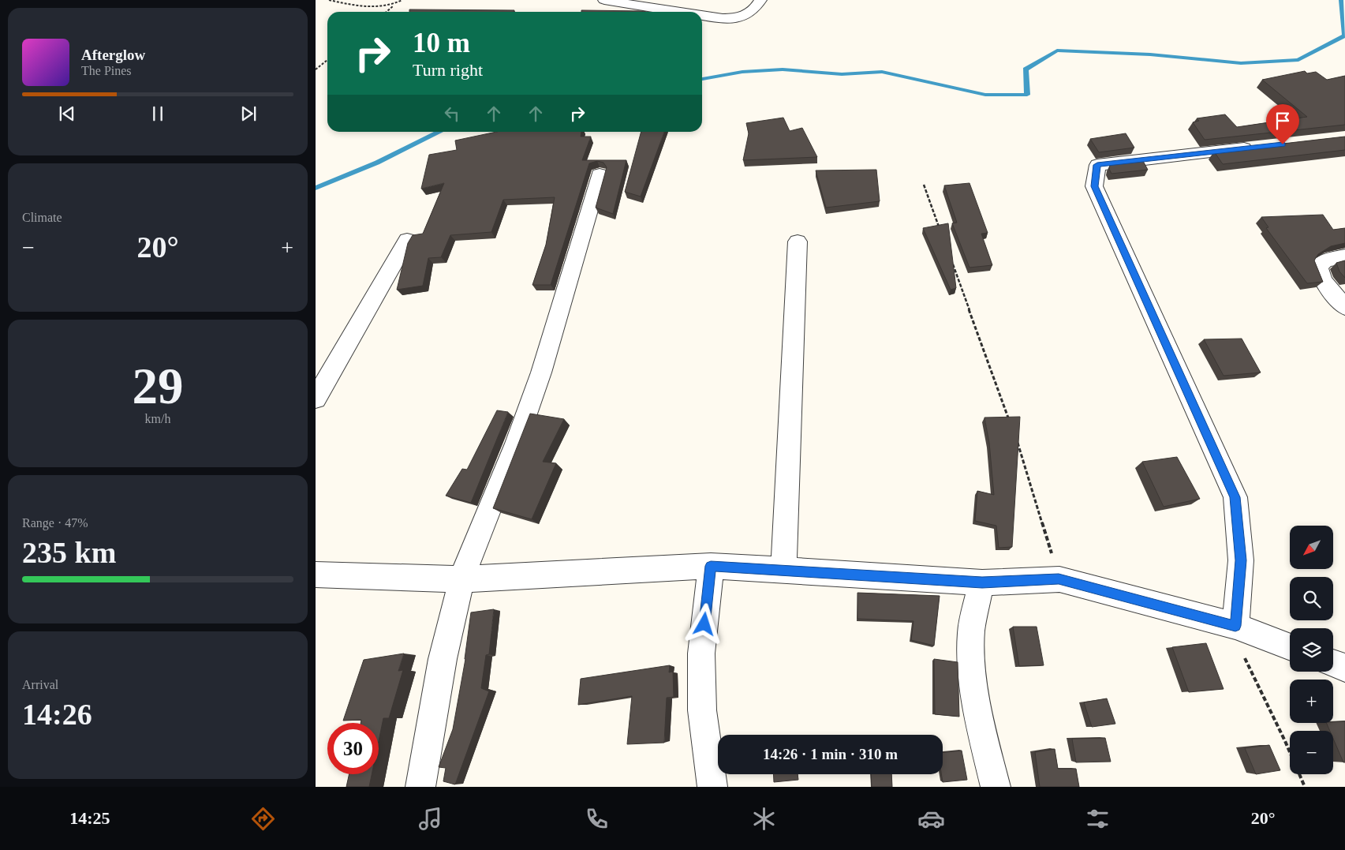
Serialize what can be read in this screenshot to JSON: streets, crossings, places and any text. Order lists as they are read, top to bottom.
{
  "north": "bottom left",
  "page": {
    "turn": ["10 m", "Turn right"],
    "song": ["Afterglow", "The Pines"],
    "tile": [
      "Climate",
      ["29", "km/h"],
      ["Range · 47%", "235 km"],
      ["Arrival", "14:26"]
    ],
    "heat": ["−", "20°", "+"],
    "map_buttons": ["+", "−"],
    "limit": "30",
    "trip": "14:26 · 1 min · 310 m",
    "tabs": ["14:25", "20°"]
  }
}
